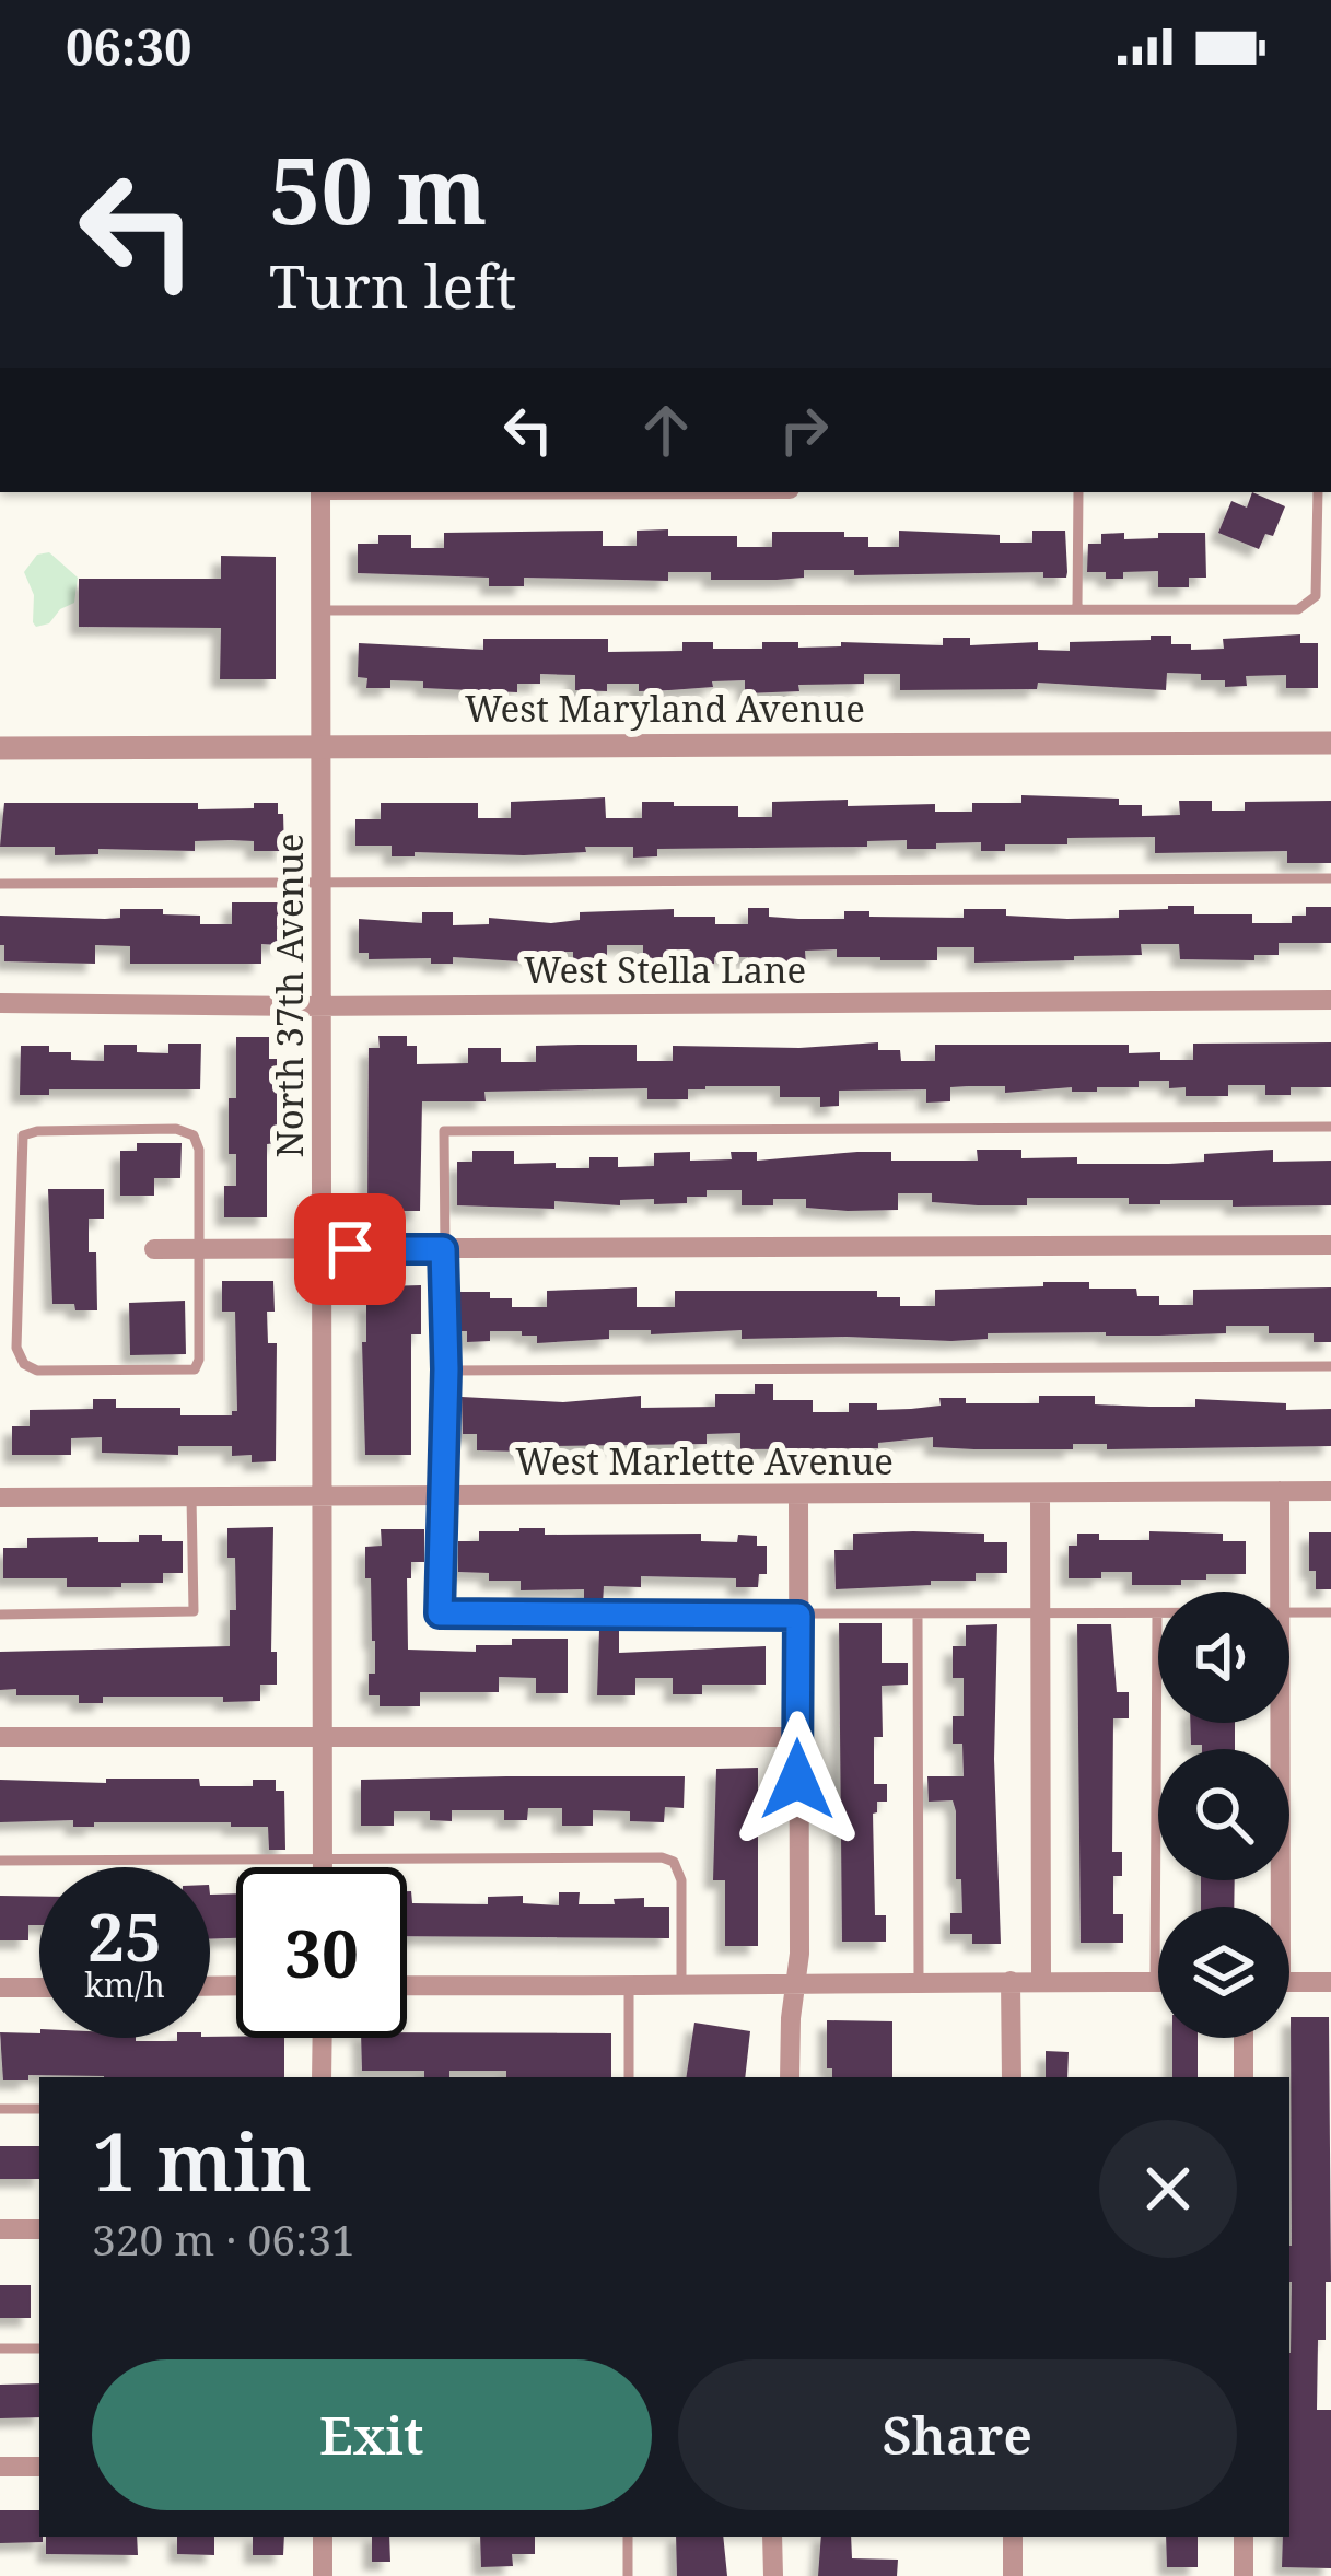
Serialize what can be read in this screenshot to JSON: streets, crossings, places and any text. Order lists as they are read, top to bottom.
{
  "streets": {
    "street": [
      "West Maryland Avenue",
      "West Stella Lane",
      "North 37th Avenue",
      "West Marlette Avenue"
    ]
  },
  "crossings": [
    ["West Maryland Avenue", "North 37th Avenue"],
    ["West Stella Lane", "North 37th Avenue"],
    ["North 37th Avenue", "West Marlette Avenue"]
  ],
  "page": {
    "status": "06:30",
    "turn": ["50 m", "Turn left"],
    "speed": "25 km/h",
    "limit": "30",
    "heading": ["1 min", "320 m · 06:31"],
    "buttons": ["Exit", "Share"]
  }
}
